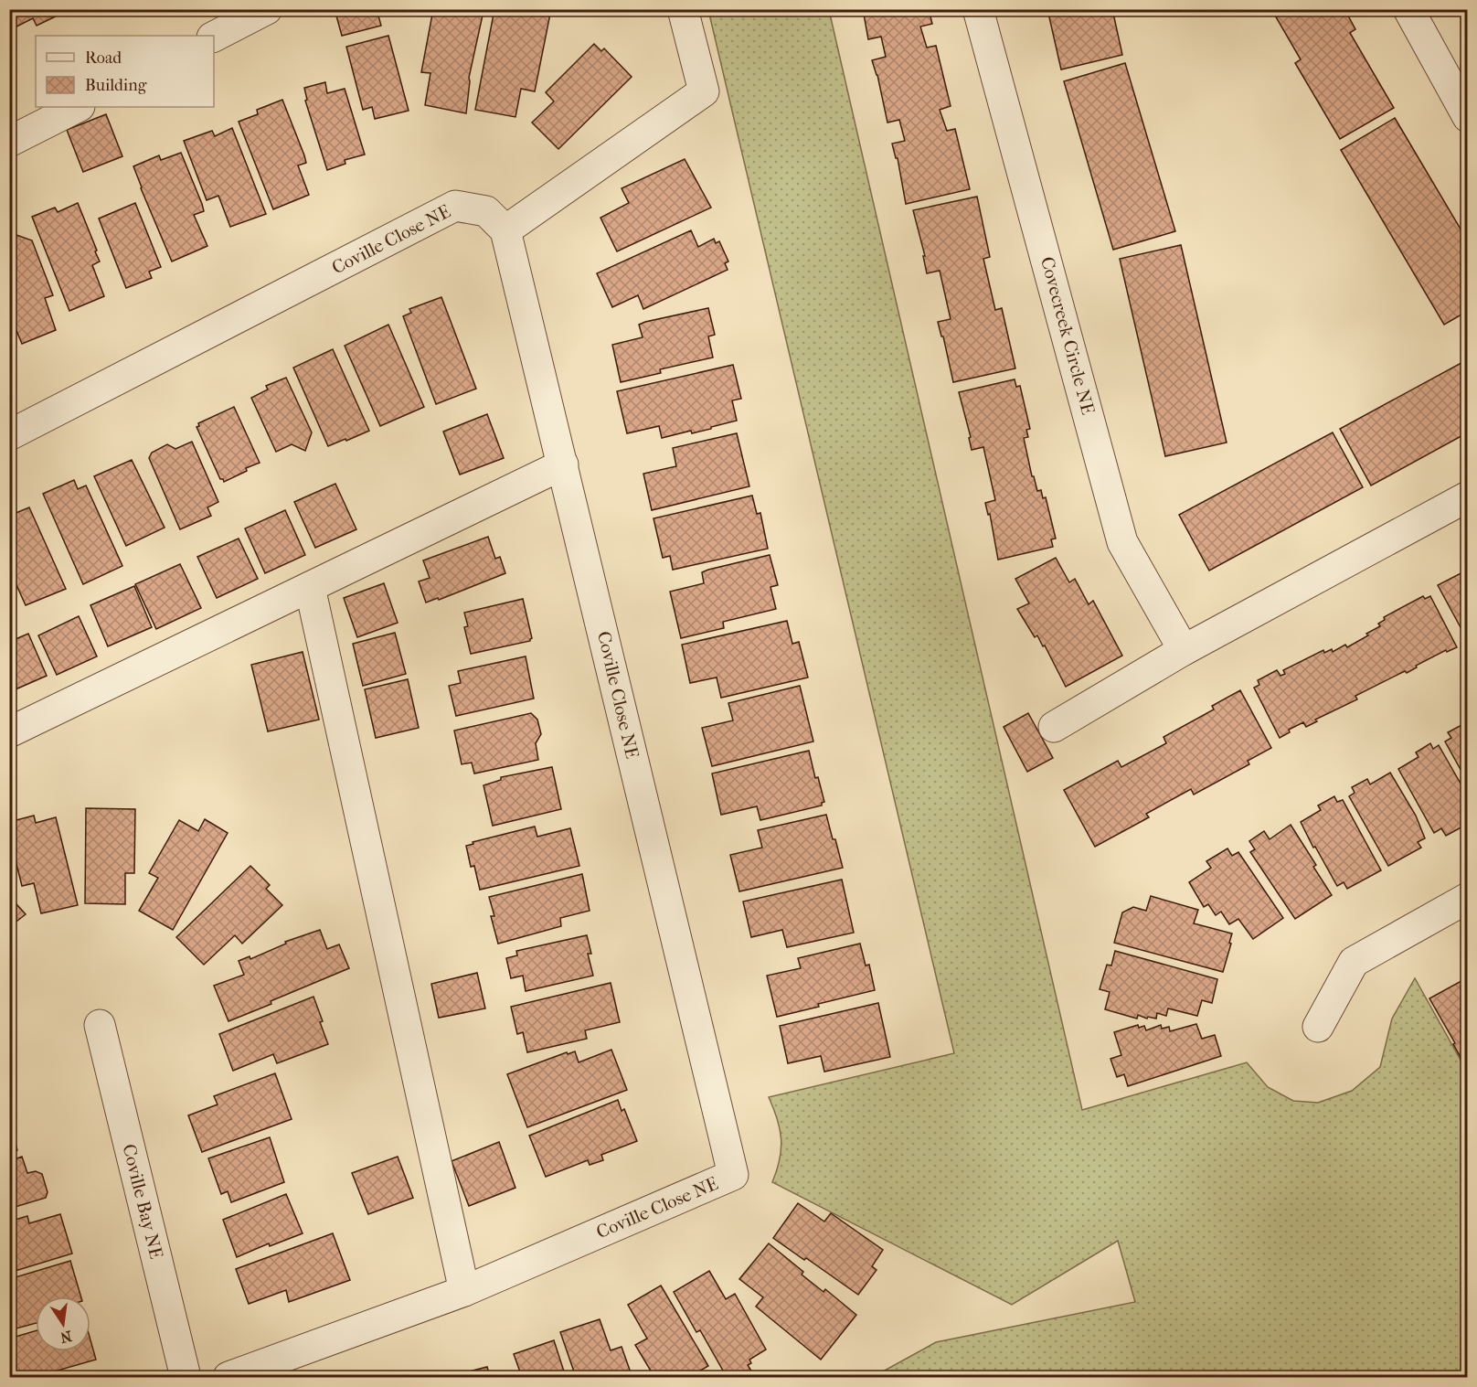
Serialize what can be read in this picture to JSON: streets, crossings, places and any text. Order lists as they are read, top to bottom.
{
  "streets": {
    "street": ["Coville Close NE", "Covecreek Circle NE", "Coville Bay NE"]
  },
  "legend": ["Road", "Building"],
  "north": "bottom"
}
